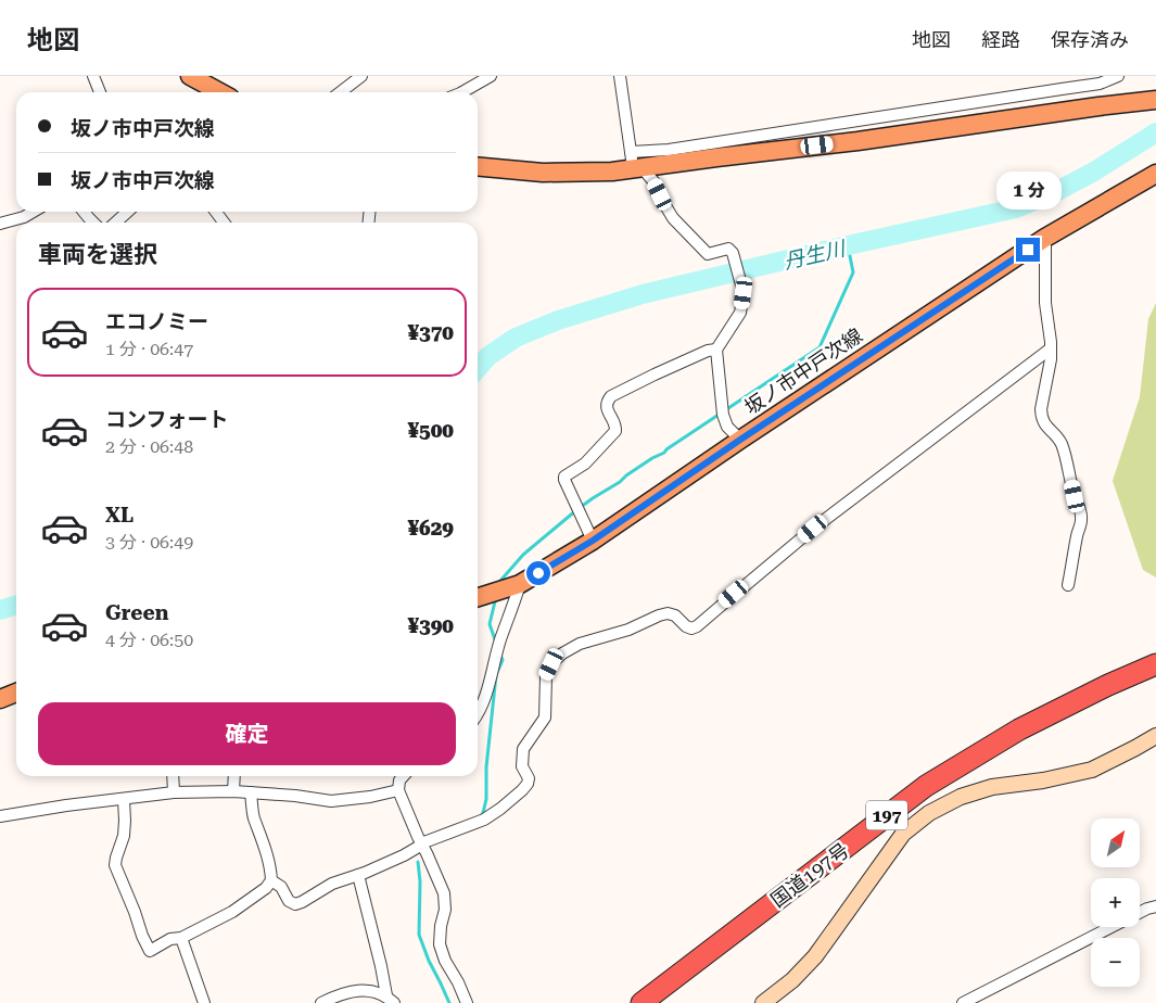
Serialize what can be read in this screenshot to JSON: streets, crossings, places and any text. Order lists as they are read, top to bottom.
{
  "streets": {
    "highway": ["197", "国道197号"],
    "main road": ["坂ノ市中戸次線"]
  },
  "water": ["丹生川"],
  "north": "top right",
  "page": {
    "header": "地図",
    "nav": ["地図", "経路", "保存済み"],
    "banner": ["坂ノ市中戸次線", "坂ノ市中戸次線"],
    "bubble": "1 分",
    "heading": "車両を選択",
    "list": [
      {
        "name": "エコノミー",
        "note": "1 分 · 06:47",
        "value": "¥370"
      },
      {
        "name": "コンフォート",
        "note": "2 分 · 06:48",
        "value": "¥500"
      },
      {
        "name": "XL",
        "note": "3 分 · 06:49",
        "value": "¥629"
      },
      {
        "name": "Green",
        "note": "4 分 · 06:50",
        "value": "¥390"
      }
    ],
    "buttons": "確定",
    "map_buttons": ["+", "−"]
  }
}
